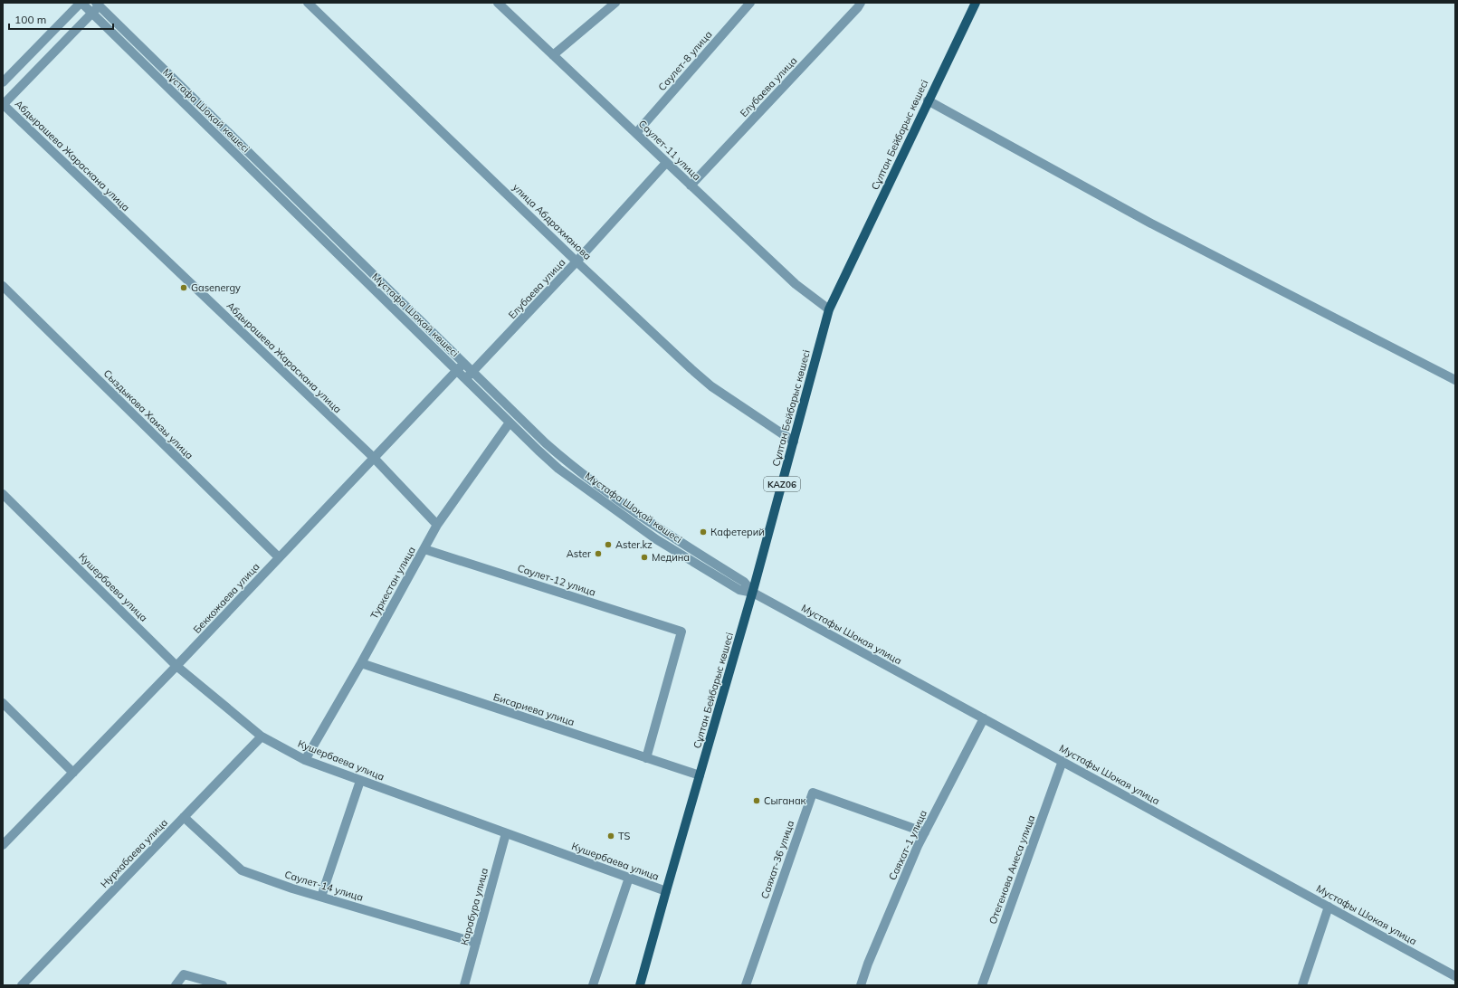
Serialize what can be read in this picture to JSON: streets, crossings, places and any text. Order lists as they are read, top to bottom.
{
  "streets": {
    "main road": ["Сұлтан Бейбарыс көшесі", "KAZ06"],
    "street": [
      "Саулет-8 улица",
      "Елубаева улица",
      "Мұстафа Шоқай көшесі",
      "Саулет-11 улица",
      "Абдырашева Жараскана улица",
      "улица Абдрахманова",
      "Сыздыкова Хамзы улица",
      "Саулет-12 улица",
      "Туркестан улица",
      "Кушербаева улица",
      "Беккожаева улица",
      "Мустафы Шокая улица",
      "Бисариева улица",
      "Саяхат-1 улица",
      "Нурхабаева улица",
      "Саяхат-36 улица",
      "Отегенова Анеса улица",
      "Саулет-14 улица",
      "Карабура улица"
    ]
  },
  "crossings": [
    ["Саулет-8 улица", "Саулет-11 улица"],
    ["Елубаева улица", "Мұстафа Шоқай көшесі"],
    ["Елубаева улица", "Саулет-11 улица"],
    ["Елубаева улица", "улица Абдрахманова"],
    ["Мұстафа Шоқай көшесі", "Сұлтан Бейбарыс көшесі"],
    ["Мұстафа Шоқай көшесі", "Туркестан улица"],
    ["Мұстафа Шоқай көшесі", "Беккожаева улица"],
    ["Мұстафа Шоқай көшесі", "Мустафы Шокая улица"],
    ["Сұлтан Бейбарыс көшесі", "Саулет-11 улица"],
    ["Сұлтан Бейбарыс көшесі", "улица Абдрахманова"],
    ["Сұлтан Бейбарыс көшесі", "Кушербаева улица"],
    ["Сұлтан Бейбарыс көшесі", "Мустафы Шокая улица"],
    ["Сұлтан Бейбарыс көшесі", "Бисариева улица"],
    ["Абдырашева Жараскана улица", "Туркестан улица"],
    ["Абдырашева Жараскана улица", "Беккожаева улица"],
    ["Сыздыкова Хамзы улица", "Беккожаева улица"],
    ["Саулет-12 улица", "Туркестан улица"],
    ["Саулет-12 улица", "Бисариева улица"],
    ["Туркестан улица", "Кушербаева улица"],
    ["Туркестан улица", "Бисариева улица"],
    ["Кушербаева улица", "Беккожаева улица"],
    ["Кушербаева улица", "Нурхабаева улица"],
    ["Кушербаева улица", "Карабура улица"],
    ["Мустафы Шокая улица", "Саяхат-1 улица"],
    ["Мустафы Шокая улица", "Отегенова Анеса улица"],
    ["Саяхат-1 улица", "Саяхат-36 улица"],
    ["Нурхабаева улица", "Саулет-14 улица"],
    ["Саулет-14 улица", "Карабура улица"]
  ],
  "places": [
    "Gasenergy",
    "Кафетерий",
    "Aster.kz",
    "Aster",
    "Медина",
    "Сыганак",
    "TS"
  ],
  "scale_bar": "100 m"
}
